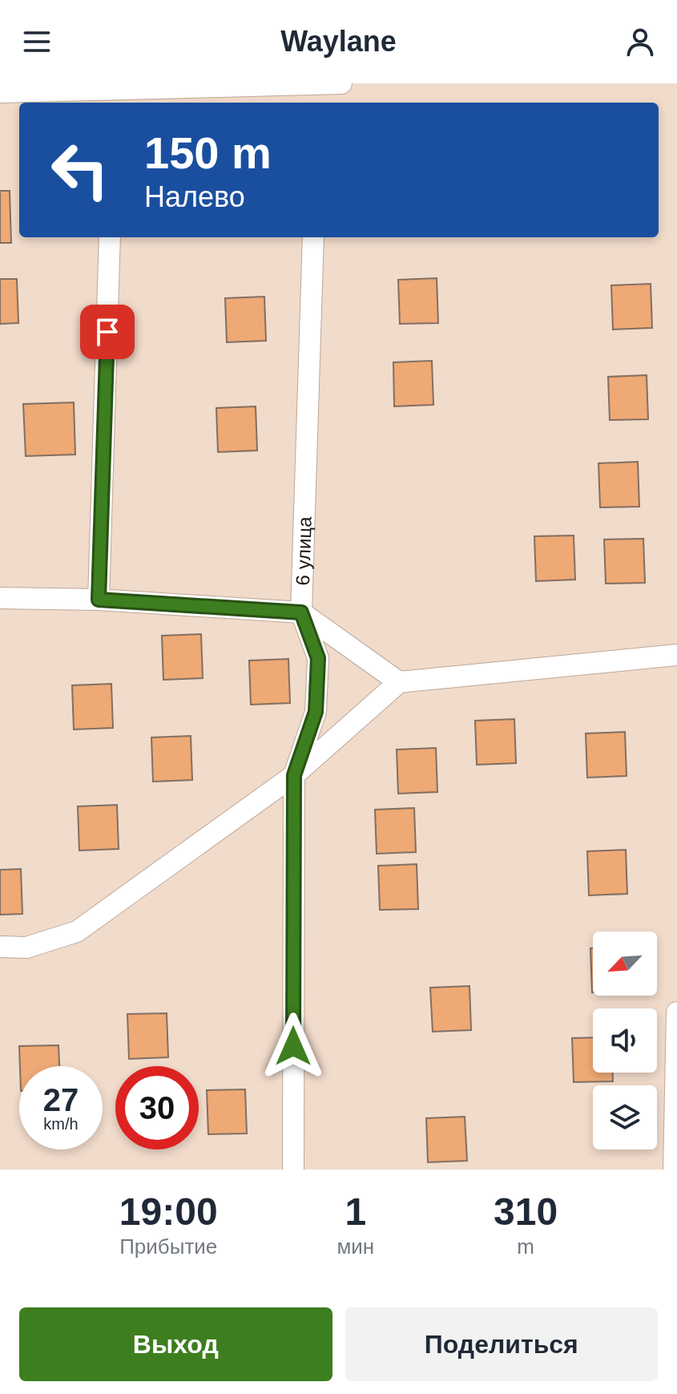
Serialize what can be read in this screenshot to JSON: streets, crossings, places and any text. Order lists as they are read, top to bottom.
{
  "streets": {
    "street": ["6 улица"]
  },
  "north": "bottom left",
  "page": {
    "header": "Waylane",
    "turn": ["150 m", "Налево"],
    "speed": "27 km/h",
    "limit": "30",
    "eta": [
      "19:00",
      "Прибытие",
      "1",
      "мин",
      "310",
      "m"
    ],
    "buttons": ["Выход", "Поделиться"]
  }
}
